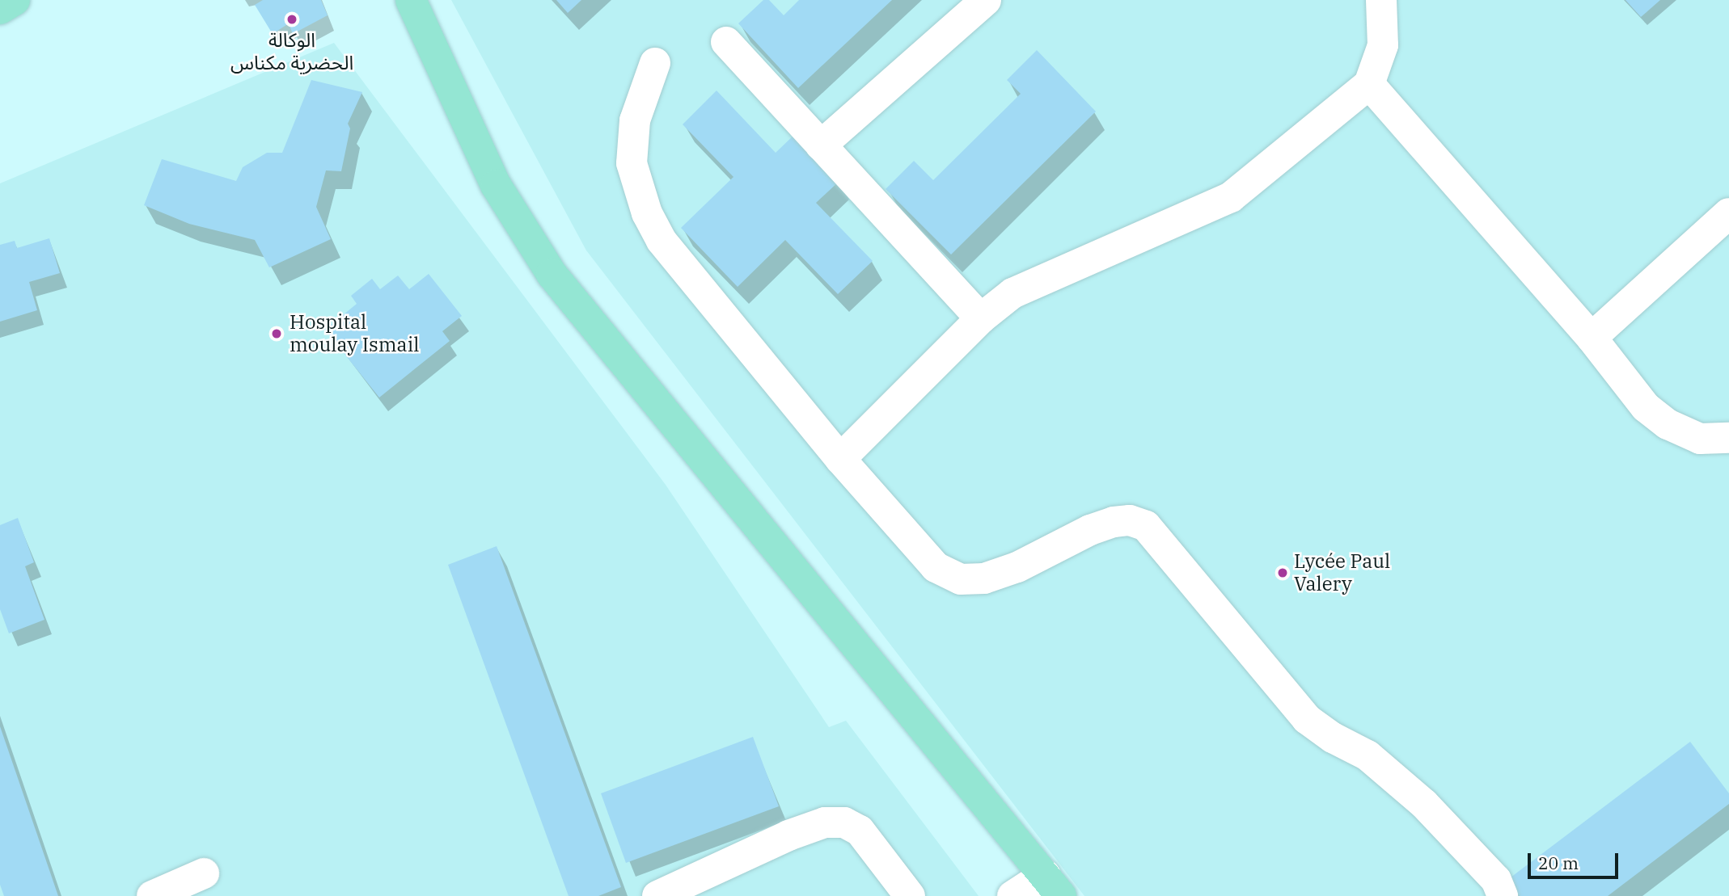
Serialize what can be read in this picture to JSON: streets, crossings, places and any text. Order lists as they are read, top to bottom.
{
  "places": ["الوكالة الحضرية مكناس", "Hospital moulay Ismail", "Lycée Paul Valery"],
  "scale_bar": "20 m"
}
